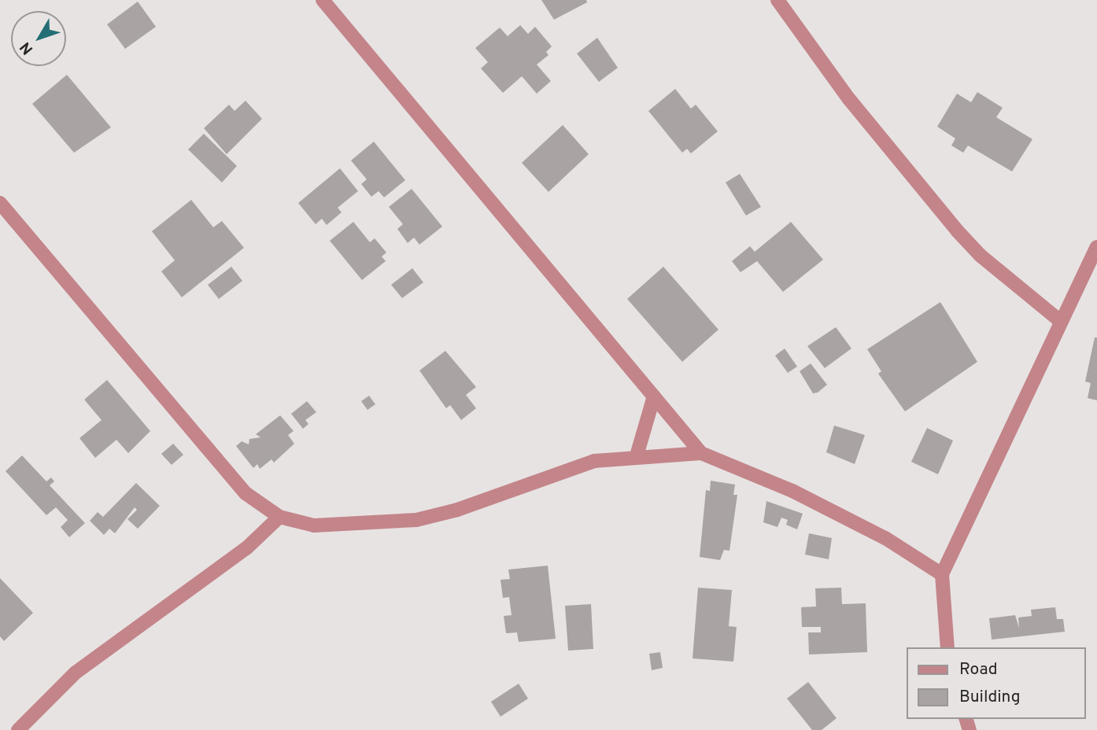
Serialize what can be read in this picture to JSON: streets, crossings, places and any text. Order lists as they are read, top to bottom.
{
  "legend": ["Road", "Building"],
  "north": "bottom left"
}
